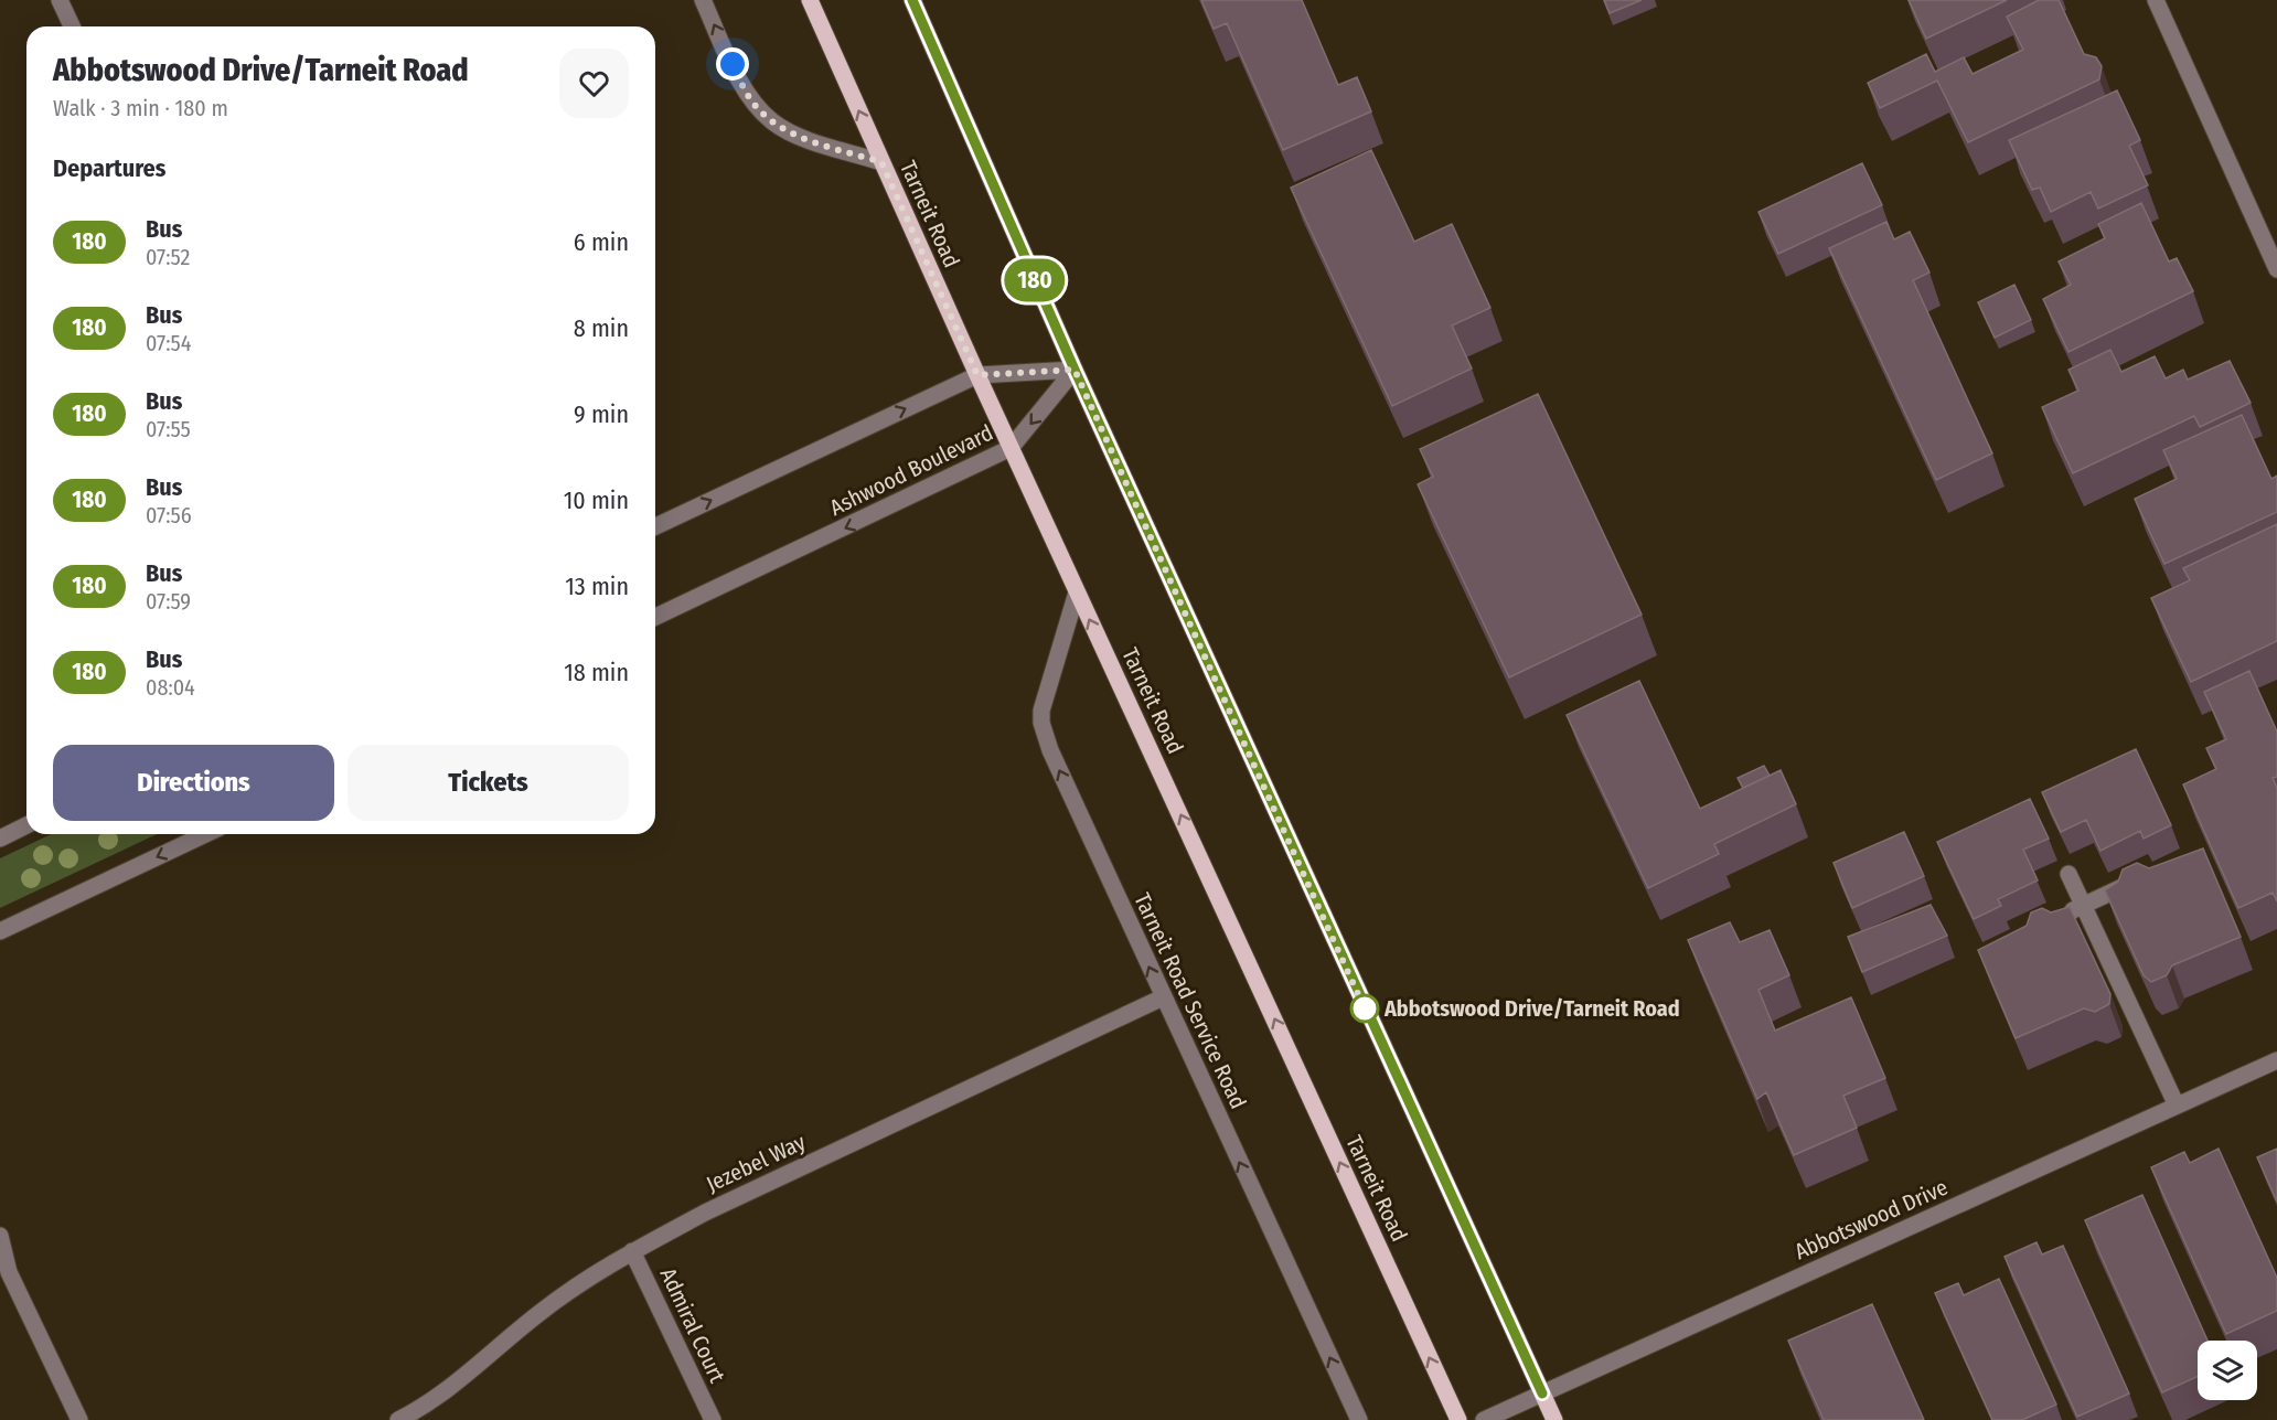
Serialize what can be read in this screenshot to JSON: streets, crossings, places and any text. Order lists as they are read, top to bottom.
{
  "streets": {
    "main road": ["Tarneit Road"],
    "street": [
      "Ashwood Boulevard",
      "Tarneit Road Service Road",
      "Jezebel Way",
      "Abbotswood Drive",
      "Admiral Court"
    ]
  },
  "crossings": [
    ["Tarneit Road", "Ashwood Boulevard"],
    ["Tarneit Road", "Tarneit Road Service Road"],
    ["Tarneit Road Service Road", "Jezebel Way"],
    ["Jezebel Way", "Admiral Court"]
  ],
  "one_way": ["Tarneit Road Service Road"],
  "places": ["Abbotswood Drive/Tarneit Road"],
  "lines": ["bus line 180"],
  "page": {
    "on_map": "180",
    "heading": [
      ["Abbotswood Drive/Tarneit Road", "Walk · 3 min · 180 m"],
      "Departures"
    ],
    "list": [
      {
        "mark": "180",
        "name": "Bus",
        "note": "07:52",
        "value": "6 min"
      },
      {
        "mark": "180",
        "name": "Bus",
        "note": "07:54",
        "value": "8 min"
      },
      {
        "mark": "180",
        "name": "Bus",
        "note": "07:55",
        "value": "9 min"
      },
      {
        "mark": "180",
        "name": "Bus",
        "note": "07:56",
        "value": "10 min"
      },
      {
        "mark": "180",
        "name": "Bus",
        "note": "07:59",
        "value": "13 min"
      },
      {
        "mark": "180",
        "name": "Bus",
        "note": "08:04",
        "value": "18 min"
      }
    ],
    "buttons": ["Directions", "Tickets"]
  }
}
